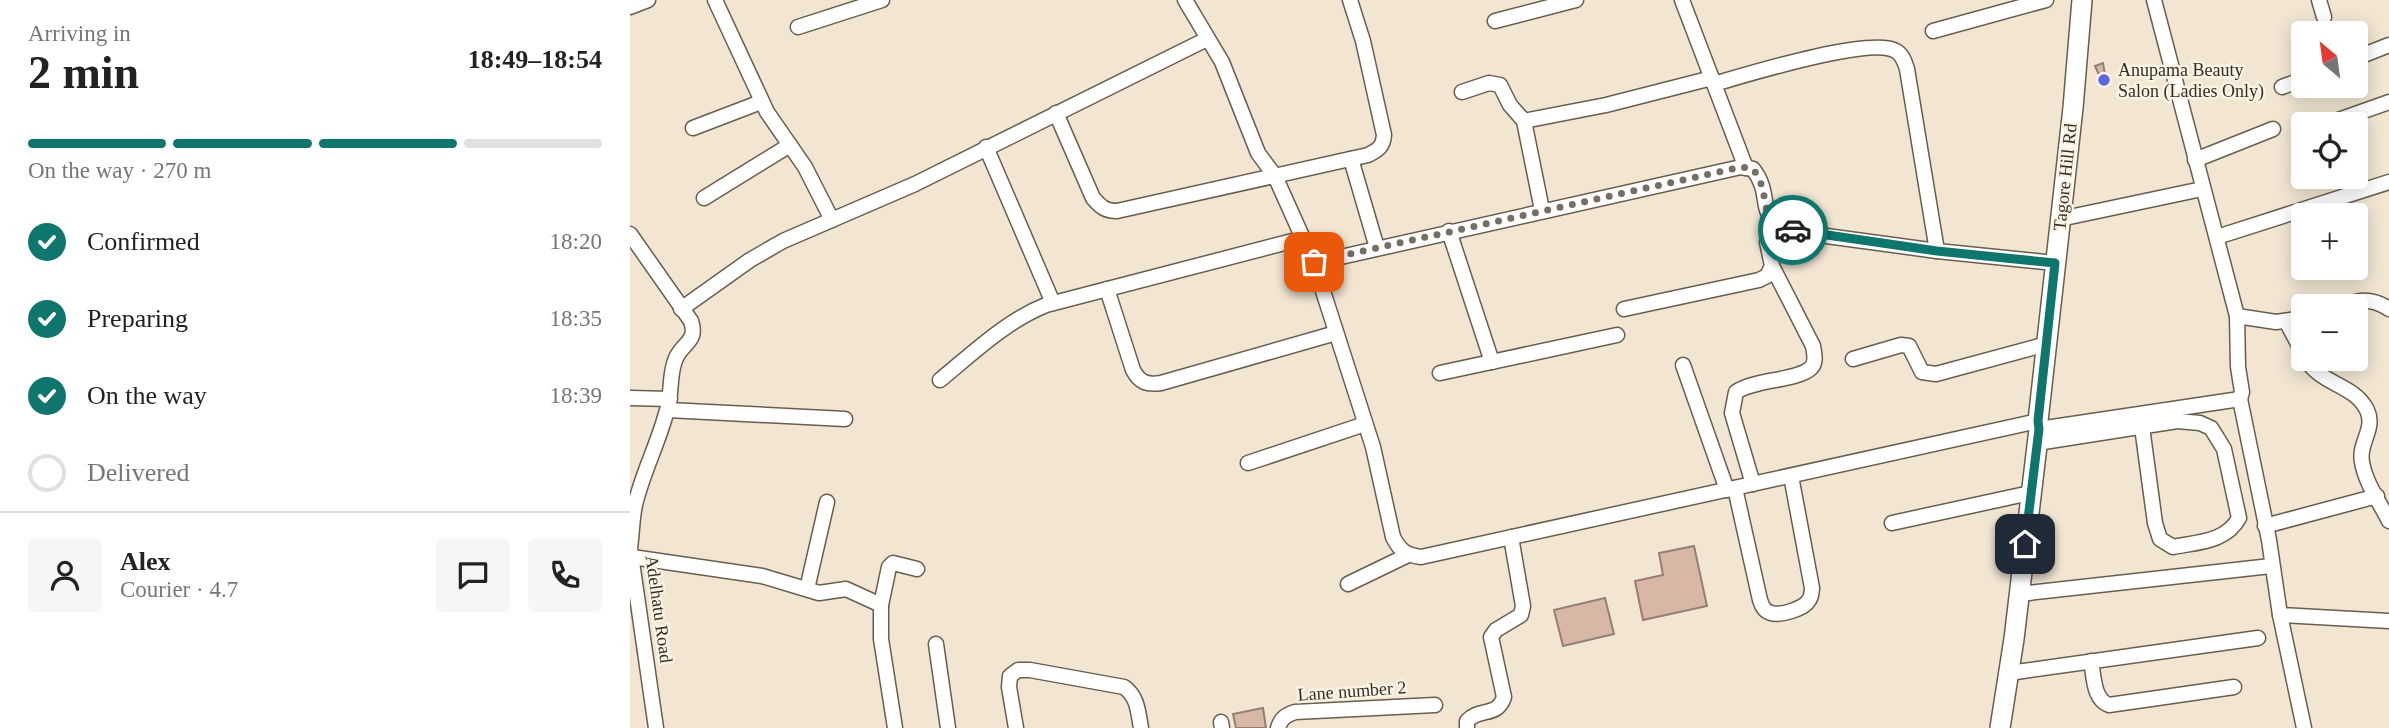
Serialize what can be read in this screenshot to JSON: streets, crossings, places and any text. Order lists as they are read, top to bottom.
{
  "streets": {
    "main road": ["Tagore Hill Rd"],
    "street": ["Adelhatu Road", "Lane number 2"]
  },
  "places": ["Anupama Beauty Salon (Ladies Only)"],
  "north": "top left",
  "page": {
    "heading": ["2 min", "Arriving in", "18:49–18:54"],
    "panel": ["Alex", "Courier · 4.7"],
    "map_buttons": ["+", "−"],
    "bar": "On the way · 270 m",
    "list": [
      ["Confirmed", "18:20"],
      ["Preparing", "18:35"],
      ["On the way", "18:39"],
      "Delivered"
    ]
  }
}
